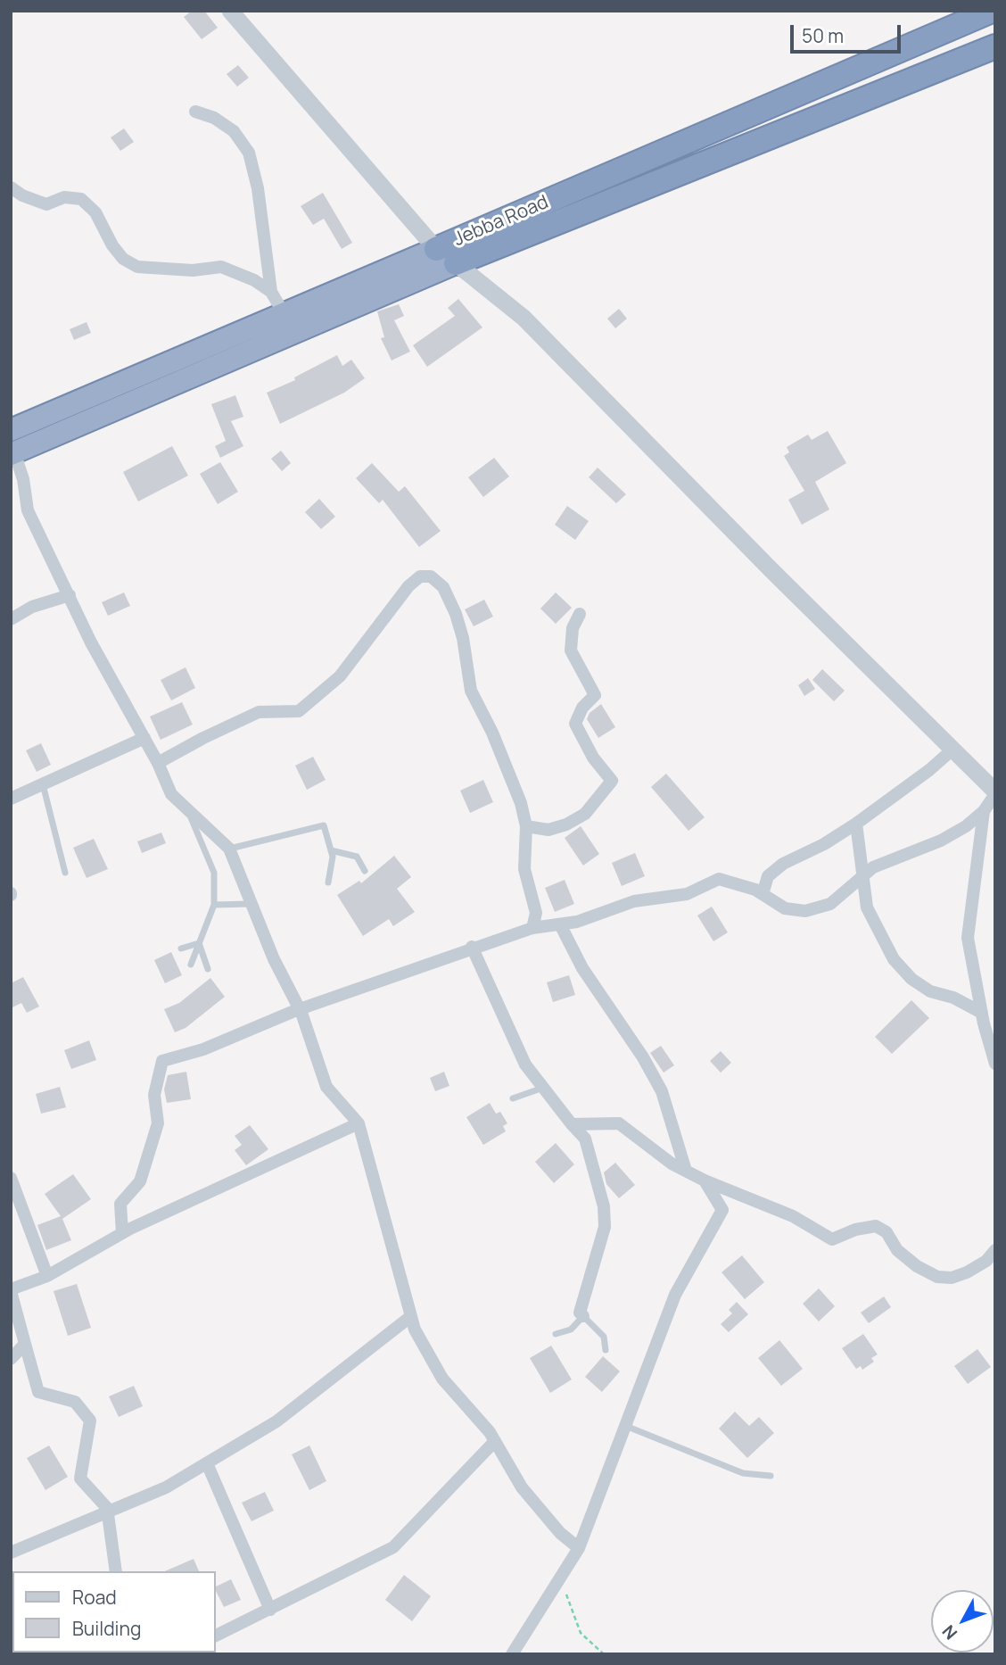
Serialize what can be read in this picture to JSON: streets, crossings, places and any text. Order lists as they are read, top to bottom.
{
  "streets": {
    "highway": ["Jebba Road"]
  },
  "legend": ["Road", "Building"],
  "scale_bar": "50 m",
  "north": "bottom left"
}
